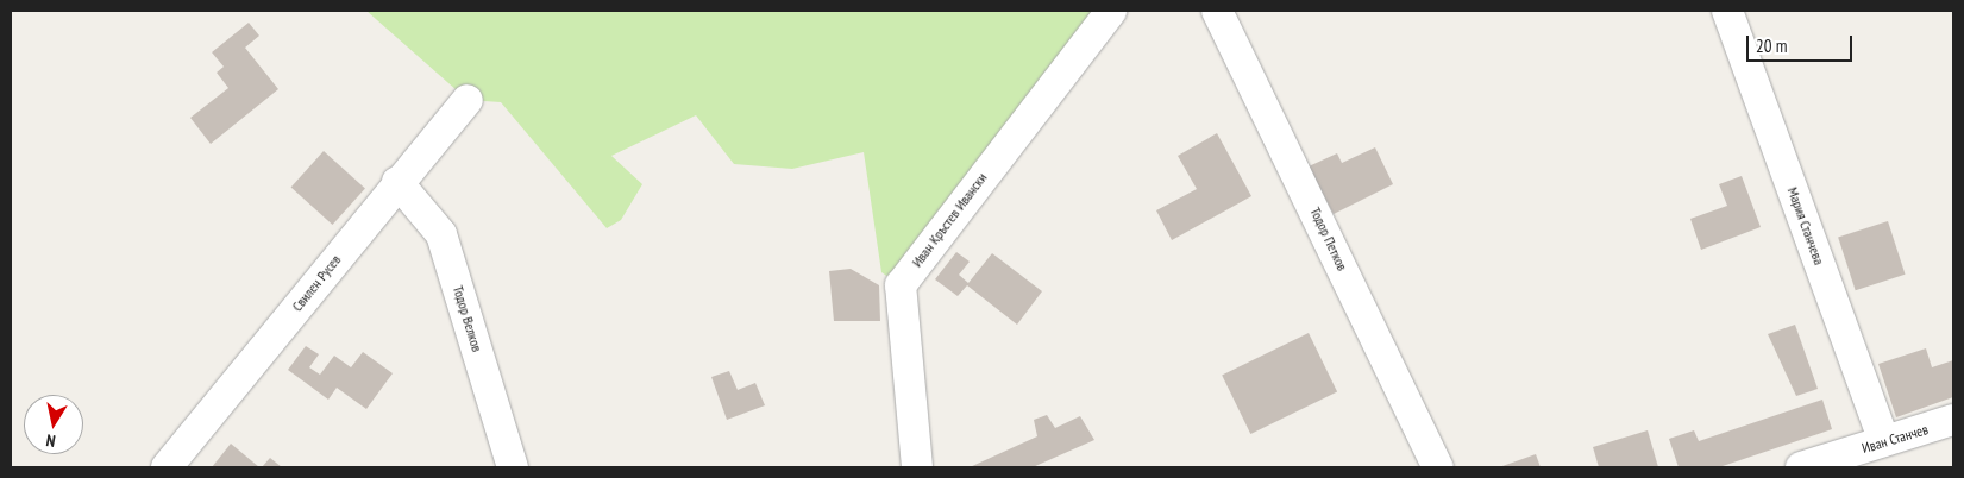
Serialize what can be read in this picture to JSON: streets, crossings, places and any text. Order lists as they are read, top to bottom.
{
  "streets": {
    "street": [
      "Иван Кръстев Ивански",
      "Мария Станчева",
      "Тодор Петков",
      "Свилен Русев",
      "Тодор Велков",
      "Иван Станчев"
    ]
  },
  "crossings": [
    ["Мария Станчева", "Иван Станчев"],
    ["Свилен Русев", "Тодор Велков"]
  ],
  "scale_bar": "20 m",
  "north": "bottom"
}
